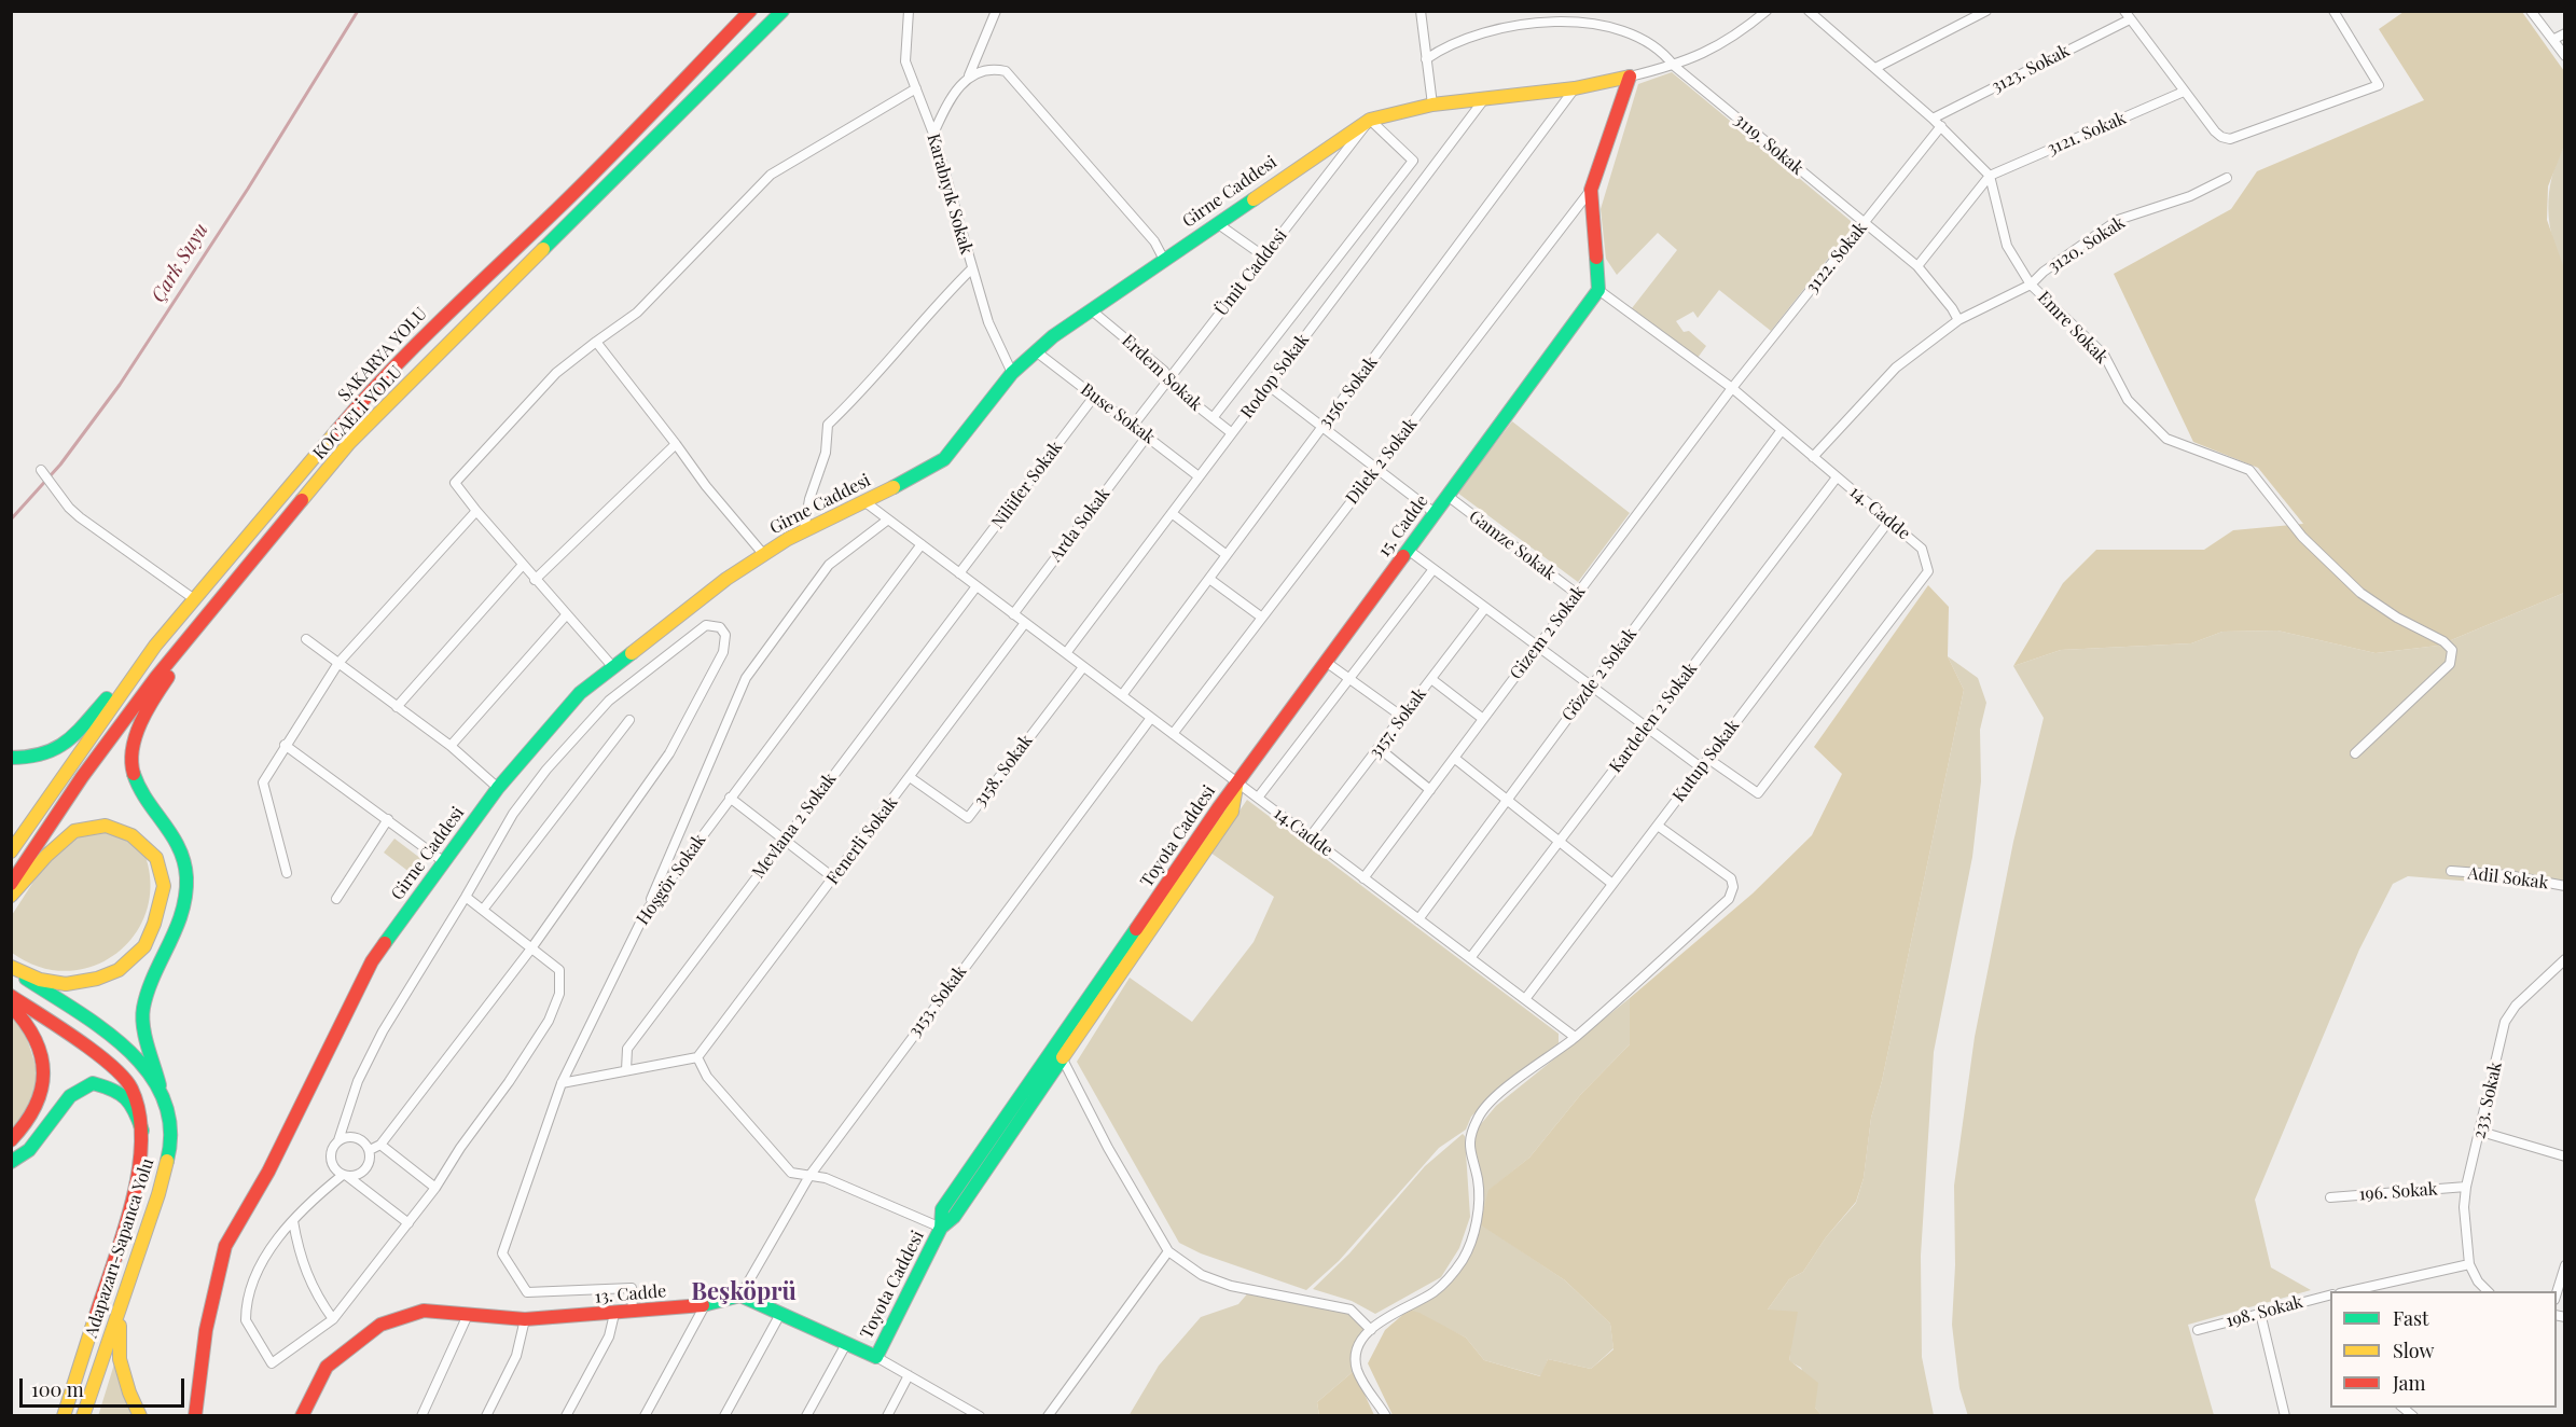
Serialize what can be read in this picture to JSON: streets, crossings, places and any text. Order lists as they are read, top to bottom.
{
  "streets": {
    "main road": [
      "Girne Caddesi",
      "SAKARYA YOLU",
      "KOCAELİ YOLU",
      "15. Cadde",
      "Toyota Caddesi",
      "Adapazarı-Sapanca Yolu",
      "13. Cadde"
    ],
    "street": [
      "3123. Sokak",
      "3121. Sokak",
      "3119. Sokak",
      "Karabıyık Sokak",
      "3120. Sokak",
      "3122. Sokak",
      "Ümit Caddesi",
      "Emre Sokak",
      "Erdem Sokak",
      "Rodop Sokak",
      "3156. Sokak",
      "Buse Sokak",
      "Dilek 2 Sokak",
      "Nilüfer Sokak",
      "14. Cadde",
      "Arda Sokak",
      "Gamze Sokak",
      "Gizem 2 Sokak",
      "Gözde 2 Sokak",
      "Kardelen 2 Sokak",
      "3157. Sokak",
      "Kutup Sokak",
      "3158. Sokak",
      "Mevlana 2 Sokak",
      "14.Cadde",
      "Fenerli Sokak",
      "Adil Sokak",
      "Hoşgör Sokak",
      "3153. Sokak",
      "233. Sokak",
      "196. Sokak",
      "198. Sokak"
    ]
  },
  "crossings": [
    ["3121. Sokak", "Emre Sokak"],
    ["3119. Sokak", "Girne Caddesi"],
    ["3119. Sokak", "3120. Sokak"],
    ["3119. Sokak", "3122. Sokak"],
    ["Girne Caddesi", "Karabıyık Sokak"],
    ["Girne Caddesi", "Ümit Caddesi"],
    ["Girne Caddesi", "Erdem Sokak"],
    ["Girne Caddesi", "Rodop Sokak"],
    ["Girne Caddesi", "3156. Sokak"],
    ["Girne Caddesi", "Buse Sokak"],
    ["Girne Caddesi", "14.Cadde"],
    ["3120. Sokak", "Emre Sokak"],
    ["3120. Sokak", "14. Cadde"],
    ["3122. Sokak", "14. Cadde"],
    ["3122. Sokak", "Gizem 2 Sokak"],
    ["Ümit Caddesi", "Erdem Sokak"],
    ["Ümit Caddesi", "Buse Sokak"],
    ["Erdem Sokak", "Rodop Sokak"],
    ["Rodop Sokak", "Buse Sokak"],
    ["Rodop Sokak", "14.Cadde"],
    ["3156. Sokak", "14.Cadde"],
    ["Buse Sokak", "Nilüfer Sokak"],
    ["Buse Sokak", "Arda Sokak"],
    ["Dilek 2 Sokak", "14.Cadde"],
    ["Nilüfer Sokak", "14.Cadde"],
    ["14. Cadde", "15. Cadde"],
    ["14. Cadde", "Gizem 2 Sokak"],
    ["14. Cadde", "Gözde 2 Sokak"],
    ["14. Cadde", "Kardelen 2 Sokak"],
    ["14. Cadde", "Kutup Sokak"],
    ["Arda Sokak", "14.Cadde"],
    ["15. Cadde", "Gamze Sokak"],
    ["15. Cadde", "14.Cadde"],
    ["15. Cadde", "Toyota Caddesi"],
    ["Gamze Sokak", "Gizem 2 Sokak"],
    ["Gizem 2 Sokak", "14.Cadde"],
    ["Gözde 2 Sokak", "14.Cadde"],
    ["Kardelen 2 Sokak", "14.Cadde"],
    ["3157. Sokak", "14.Cadde"],
    ["Kutup Sokak", "14.Cadde"],
    ["3158. Sokak", "14.Cadde"],
    ["3158. Sokak", "Fenerli Sokak"],
    ["Mevlana 2 Sokak", "14.Cadde"],
    ["14.Cadde", "Toyota Caddesi"],
    ["14.Cadde", "Fenerli Sokak"],
    ["14.Cadde", "Hoşgör Sokak"],
    ["14.Cadde", "3153. Sokak"],
    ["Hoşgör Sokak", "13. Cadde"],
    ["3153. Sokak", "13. Cadde"],
    ["233. Sokak", "196. Sokak"]
  ],
  "districts": ["Beşköprü"],
  "water": ["Çark Suyu"],
  "legend": ["Fast", "Slow", "Jam"],
  "scale_bar": "100 m"
}
